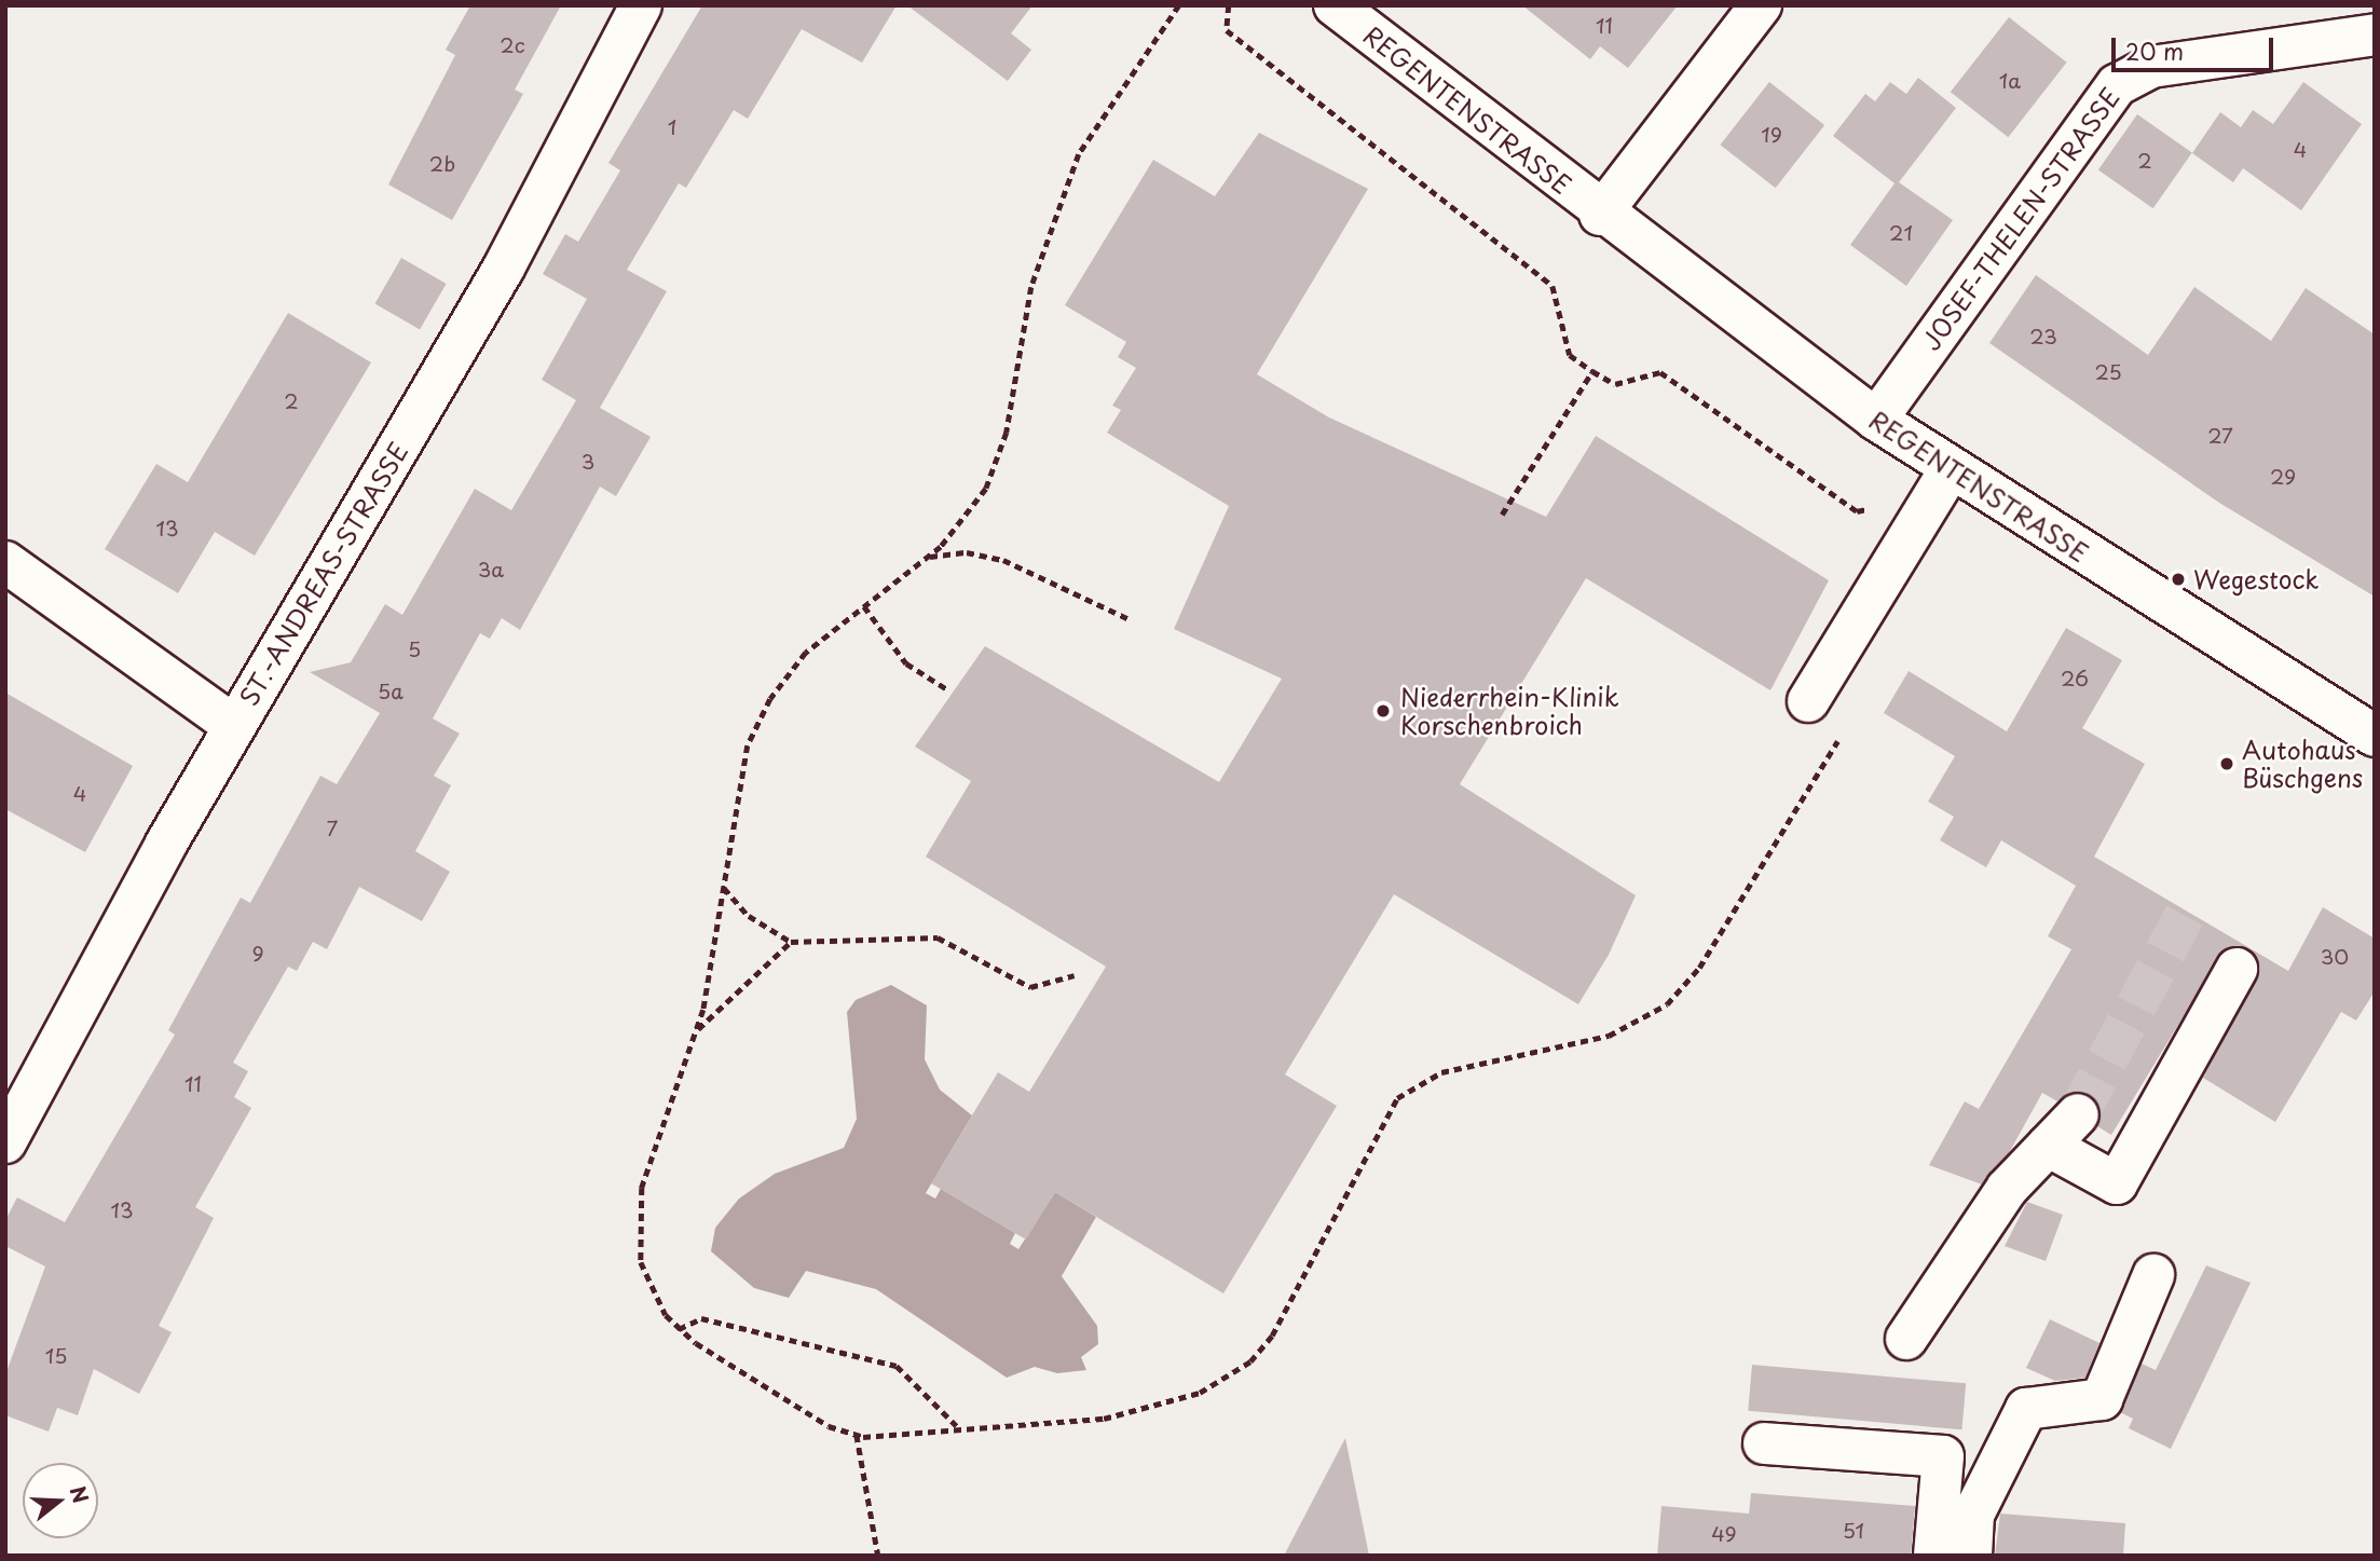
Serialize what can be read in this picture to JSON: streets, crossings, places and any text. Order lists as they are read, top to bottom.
{
  "streets": {
    "street": ["REGENTENSTRASSE", "JOSEF-THELEN-STRASSE", "ST.-ANDREAS-STRASSE"]
  },
  "crossings": [
    ["REGENTENSTRASSE", "JOSEF-THELEN-STRASSE"]
  ],
  "places": ["Wegestock", "Niederrhein-Klinik Korschenbroich", "Autohaus Büschgens"],
  "house_numbers": [
    "11",
    "2c",
    "1a",
    "1",
    "19",
    "4",
    "2",
    "2b",
    "21",
    "23",
    "25",
    "2",
    "27",
    "3",
    "29",
    "13",
    "3a",
    "5",
    "26",
    "5a",
    "4",
    "7",
    "9",
    "30",
    "11",
    "13",
    "15",
    "51",
    "49"
  ],
  "scale_bar": "20 m",
  "north": "right"
}
